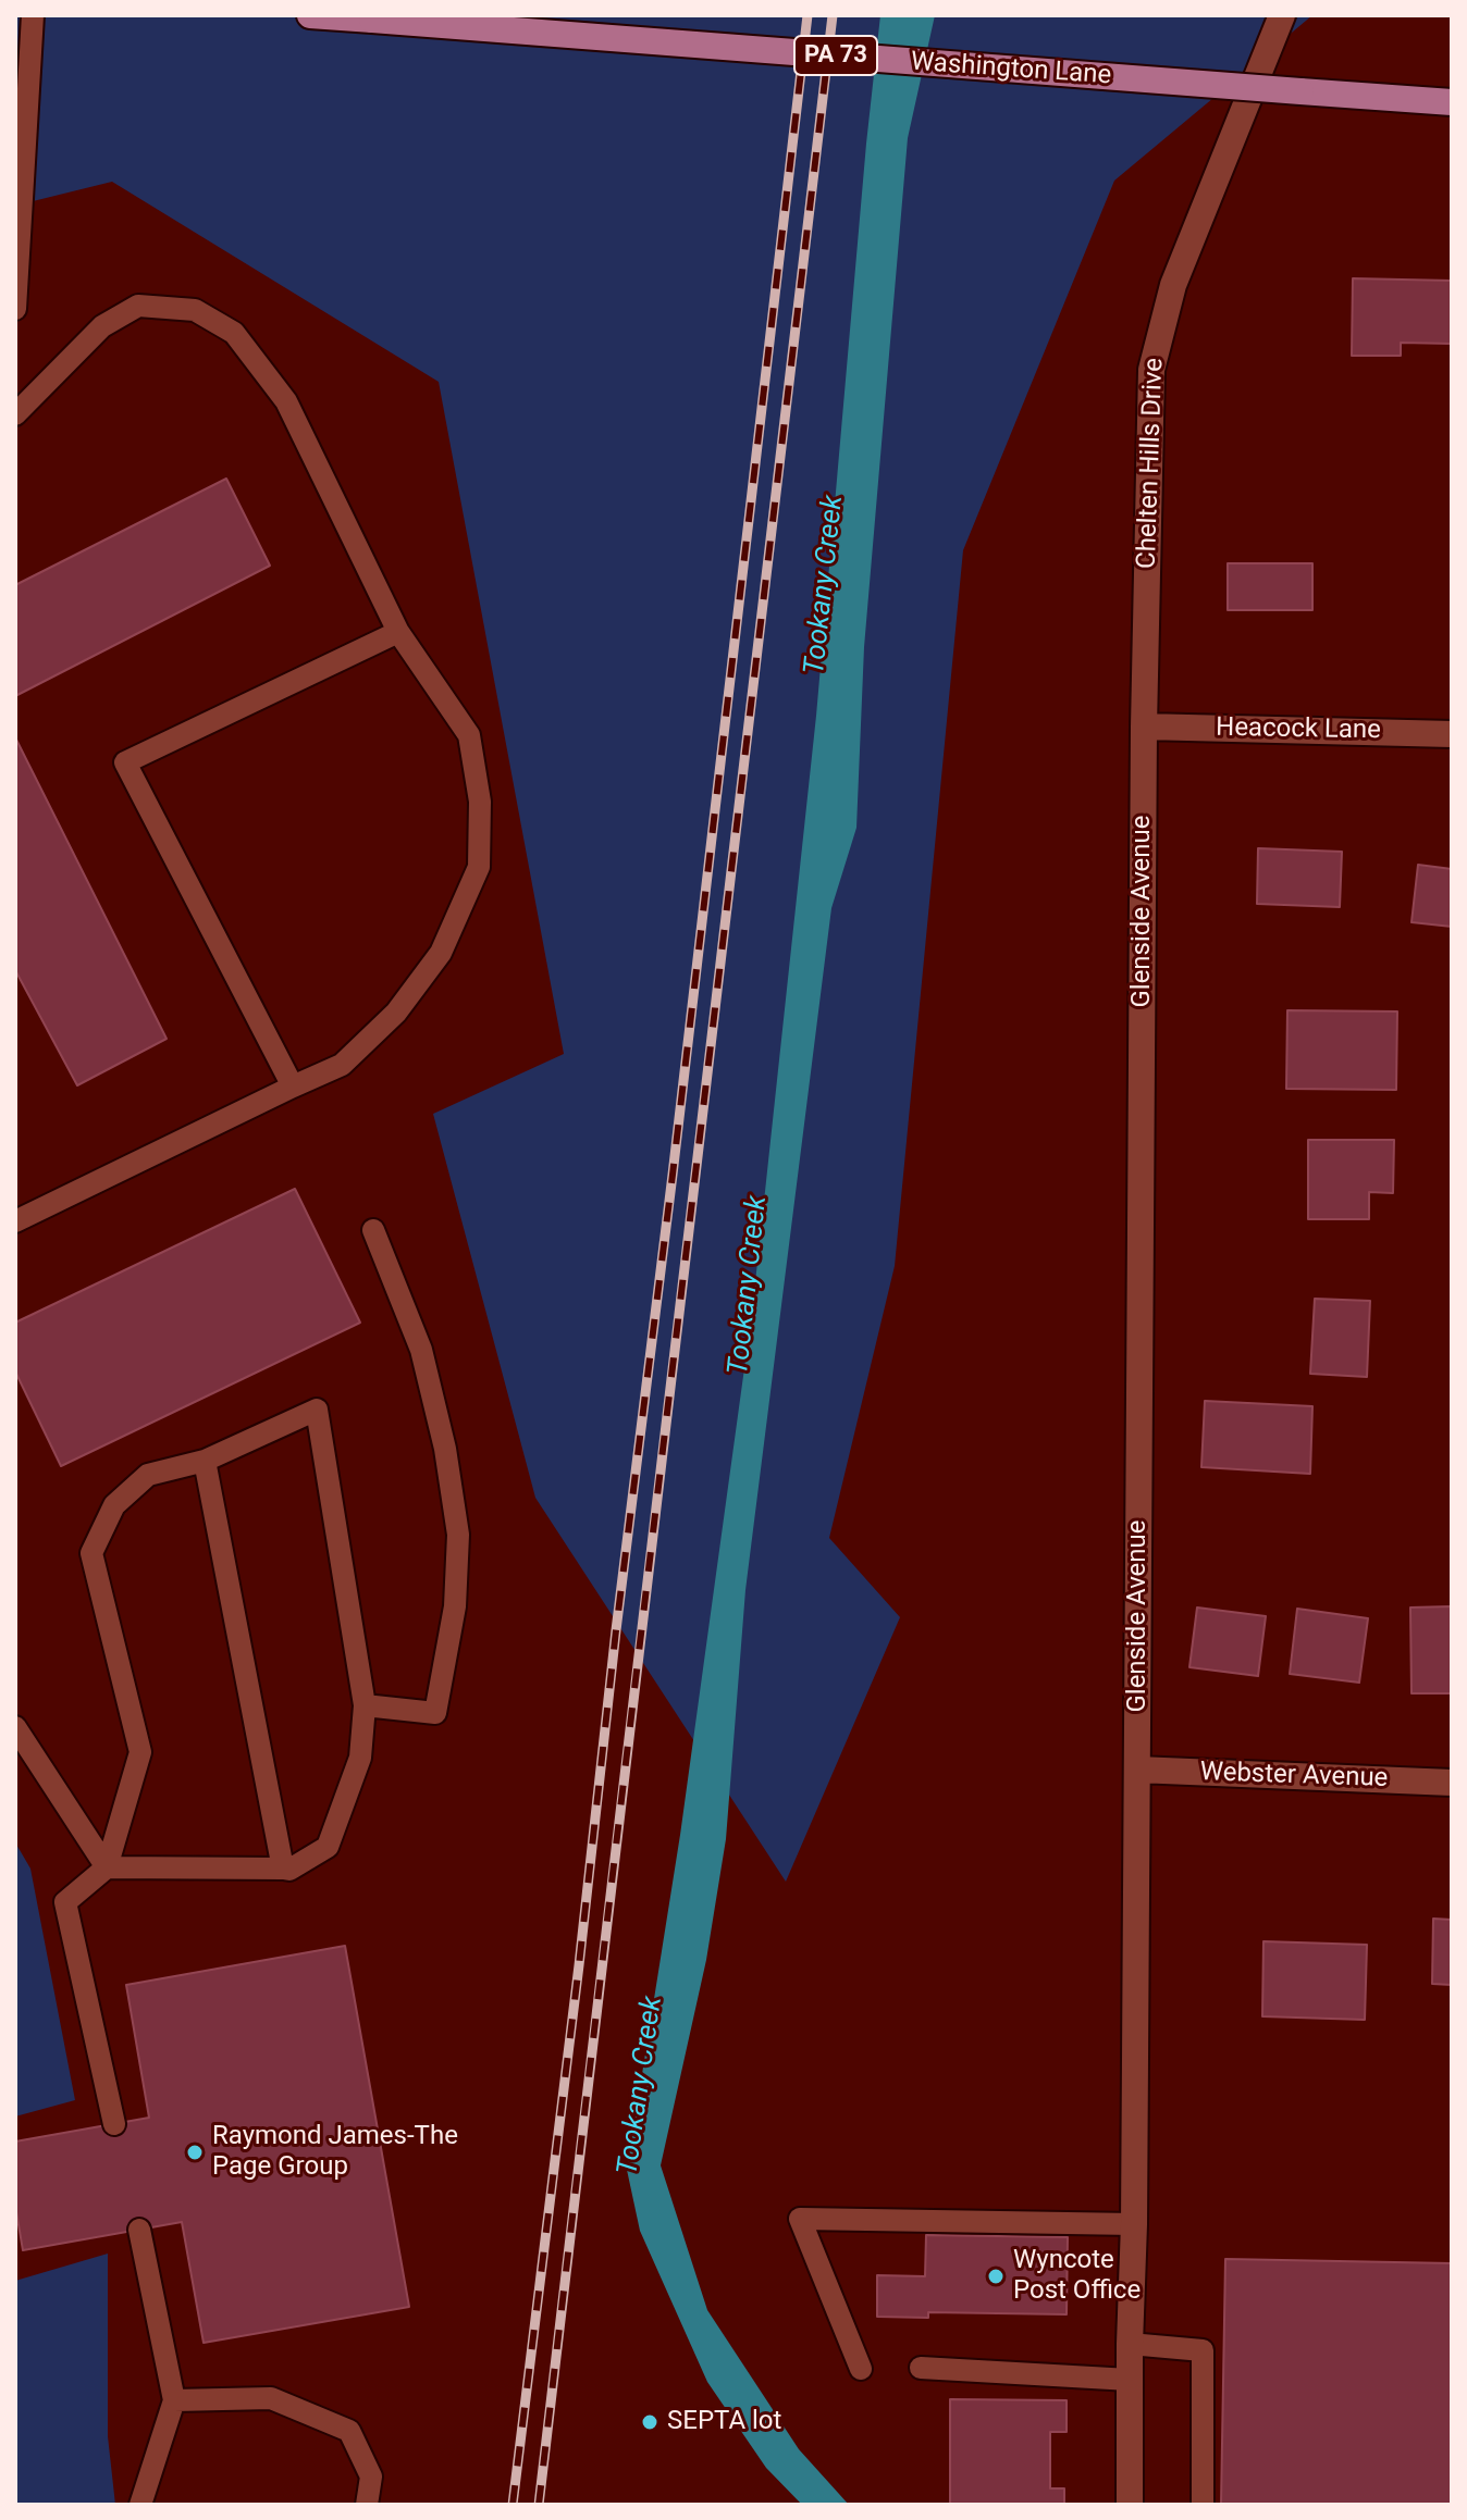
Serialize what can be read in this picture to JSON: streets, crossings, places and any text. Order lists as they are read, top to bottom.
{
  "streets": {
    "main road": ["PA 73", "Washington Lane"],
    "street": [
      "Chelten Hills Drive",
      "Heacock Lane",
      "Glenside Avenue",
      "Webster Avenue"
    ]
  },
  "crossings": [
    ["Chelten Hills Drive", "Heacock Lane"],
    ["Chelten Hills Drive", "Glenside Avenue"],
    ["Heacock Lane", "Glenside Avenue"],
    ["Glenside Avenue", "Webster Avenue"]
  ],
  "water": ["Tookany Creek"],
  "places": ["Raymond James-The Page Group", "Wyncote Post Office", "SEPTA lot"]
}
